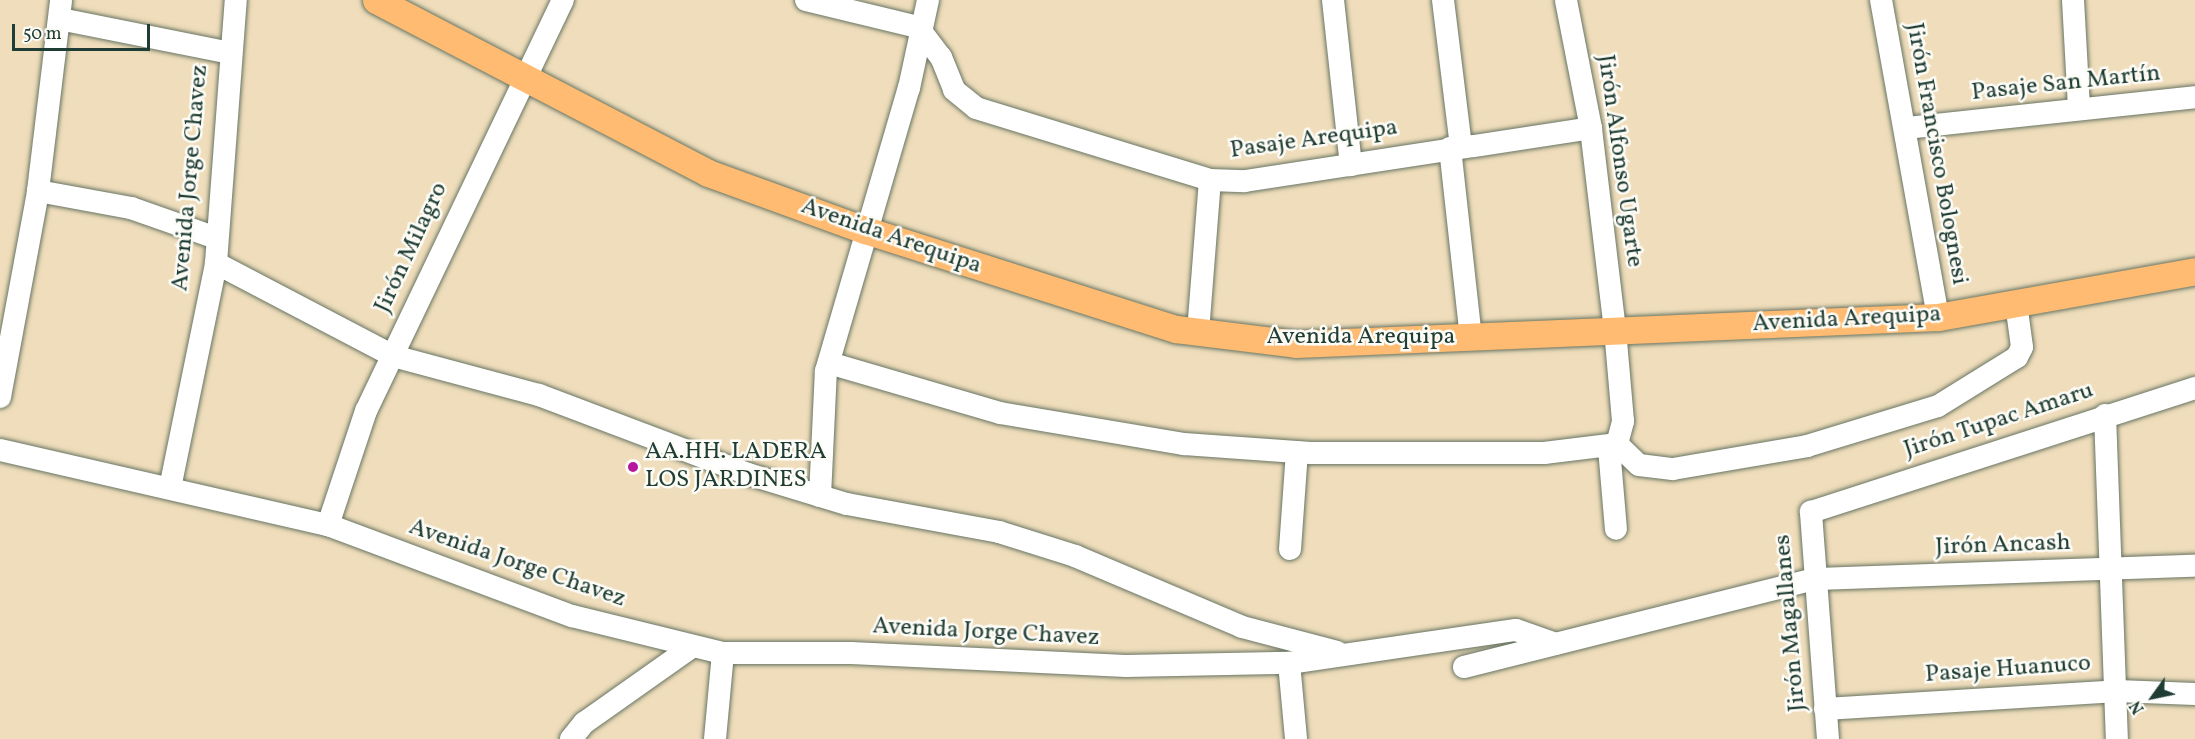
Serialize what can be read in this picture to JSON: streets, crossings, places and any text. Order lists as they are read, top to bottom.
{
  "streets": {
    "main road": ["Avenida Arequipa"],
    "street": [
      "Pasaje San Martín",
      "Pasaje Arequipa",
      "Jirón Francisco Bolognesi",
      "Jirón Alfonso Ugarte",
      "Avenida Jorge Chavez",
      "Jirón Milagro",
      "Jirón Tupac Amaru",
      "Jirón Ancash",
      "Jirón Magallanes",
      "Pasaje Huanuco"
    ]
  },
  "crossings": [
    ["Pasaje San Martín", "Jirón Francisco Bolognesi"],
    ["Pasaje Arequipa", "Jirón Alfonso Ugarte"],
    ["Jirón Francisco Bolognesi", "Avenida Arequipa"],
    ["Jirón Alfonso Ugarte", "Avenida Arequipa"],
    ["Avenida Jorge Chavez", "Jirón Milagro"],
    ["Avenida Jorge Chavez", "Jirón Ancash"],
    ["Avenida Arequipa", "Jirón Milagro"],
    ["Jirón Tupac Amaru", "Jirón Magallanes"],
    ["Jirón Ancash", "Jirón Magallanes"],
    ["Jirón Magallanes", "Pasaje Huanuco"]
  ],
  "places": ["AA.HH. LADERA LOS JARDINES"],
  "scale_bar": "50 m",
  "north": "bottom left"
}
